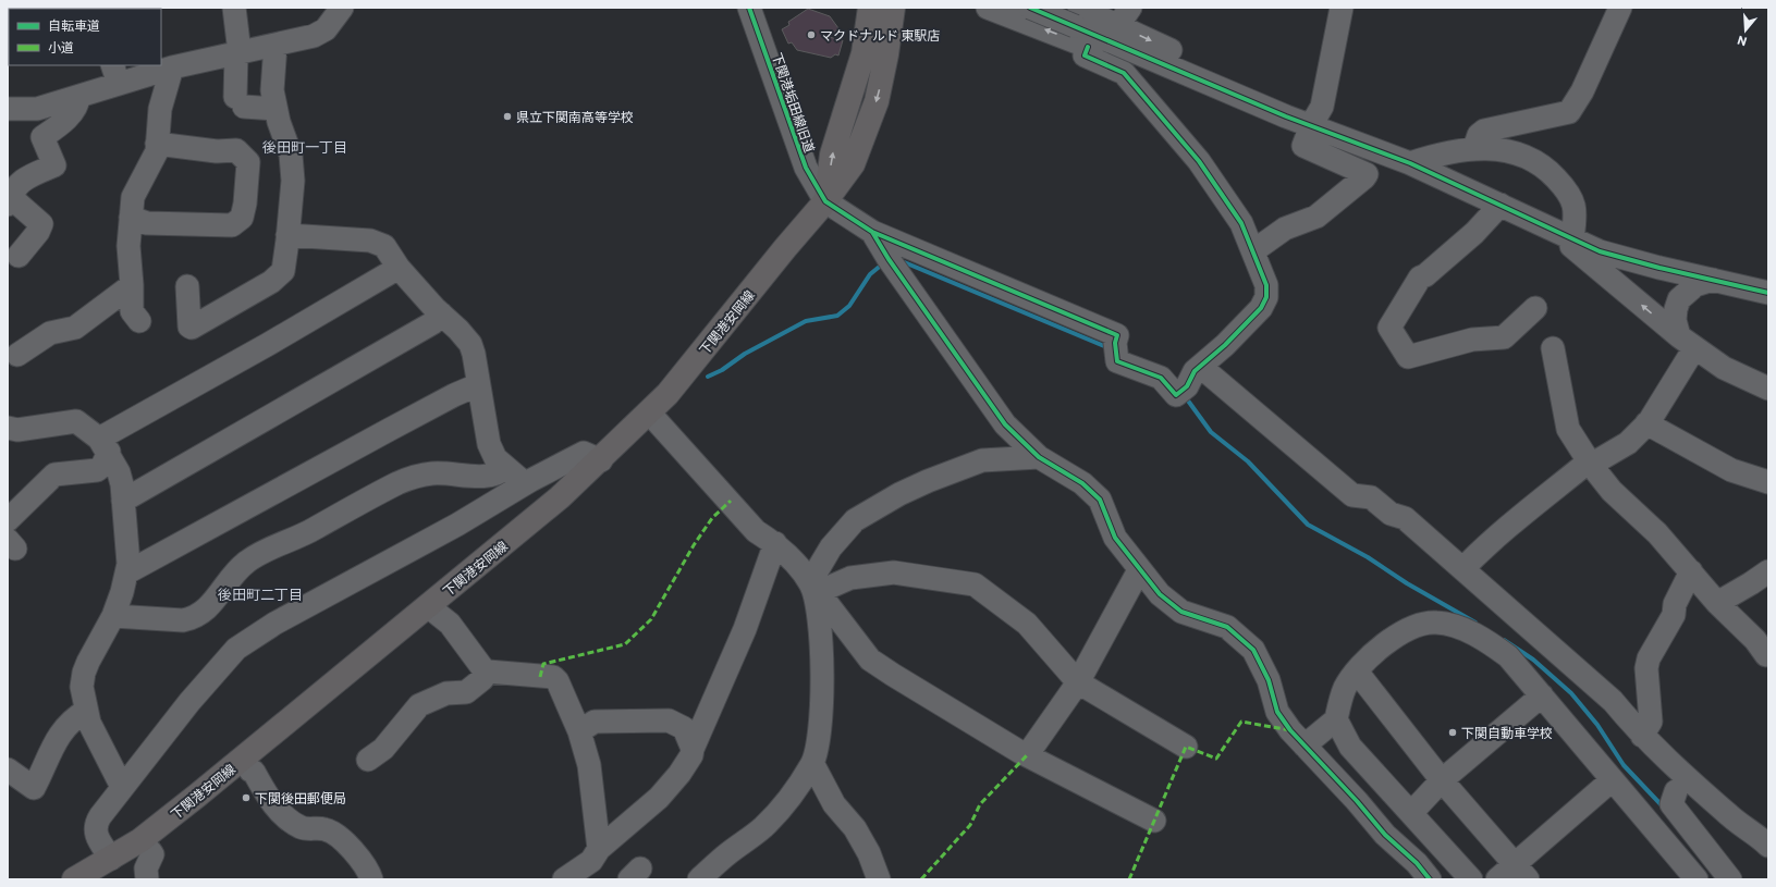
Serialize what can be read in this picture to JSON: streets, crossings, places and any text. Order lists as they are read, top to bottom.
{
  "streets": {
    "main road": ["下関港安岡線"],
    "street": ["下関港垢田線旧道"]
  },
  "crossings": [
    ["下関港垢田線旧道", "下関港安岡線"]
  ],
  "districts": ["後田町一丁目", "後田町二丁目"],
  "places": [
    "マクドナルド 東駅店",
    "県立下関南高等学校",
    "下関自動車学校",
    "下関後田郵便局"
  ],
  "legend": ["自転車道", "小道"],
  "north": "bottom"
}
